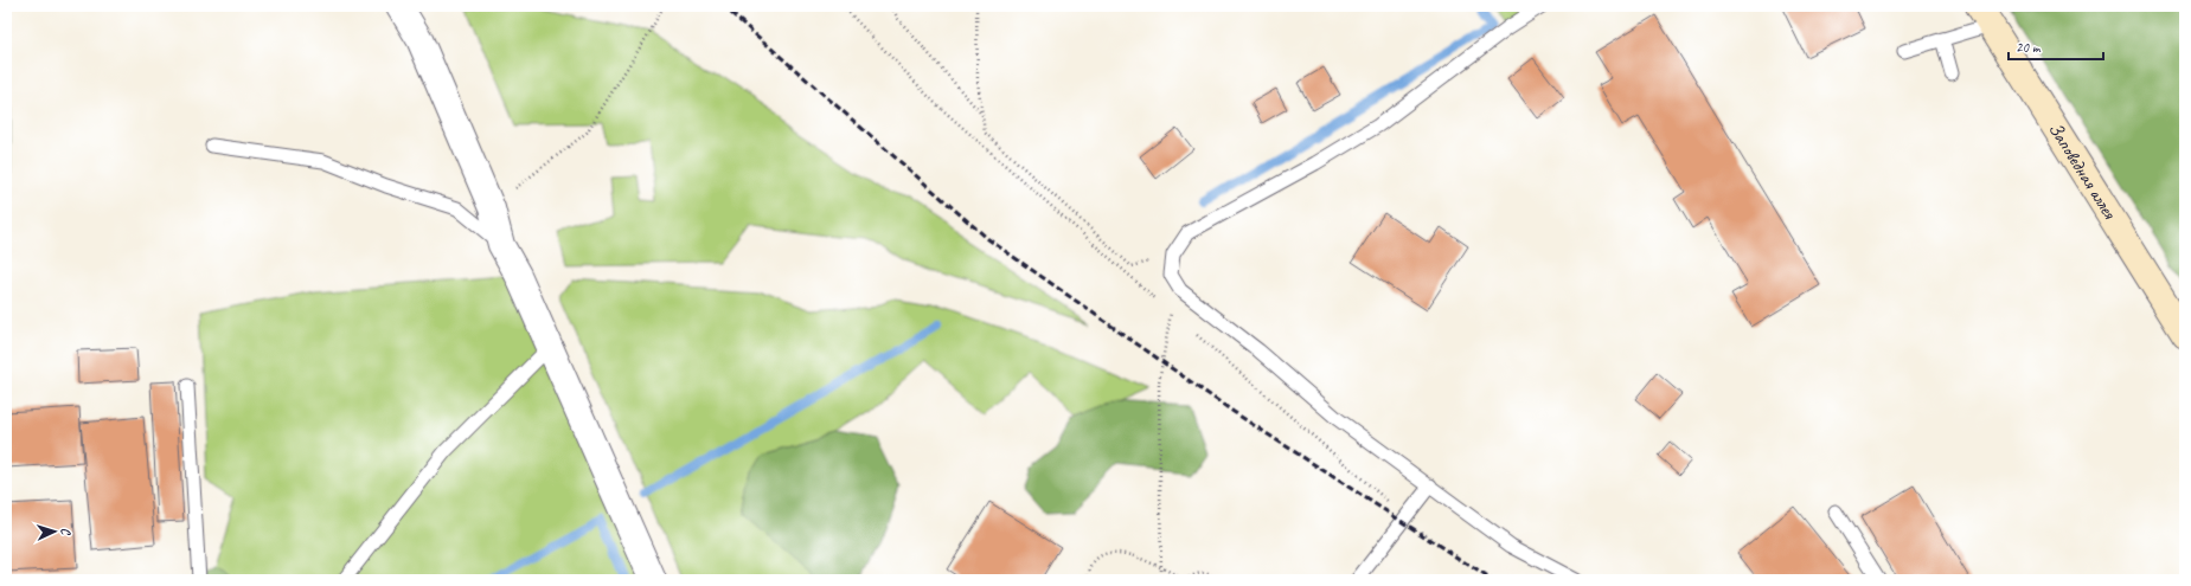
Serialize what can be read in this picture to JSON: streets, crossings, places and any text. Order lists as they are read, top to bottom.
{
  "streets": {
    "street": ["Заповедная аллея"]
  },
  "scale_bar": "20 m",
  "north": "right"
}
